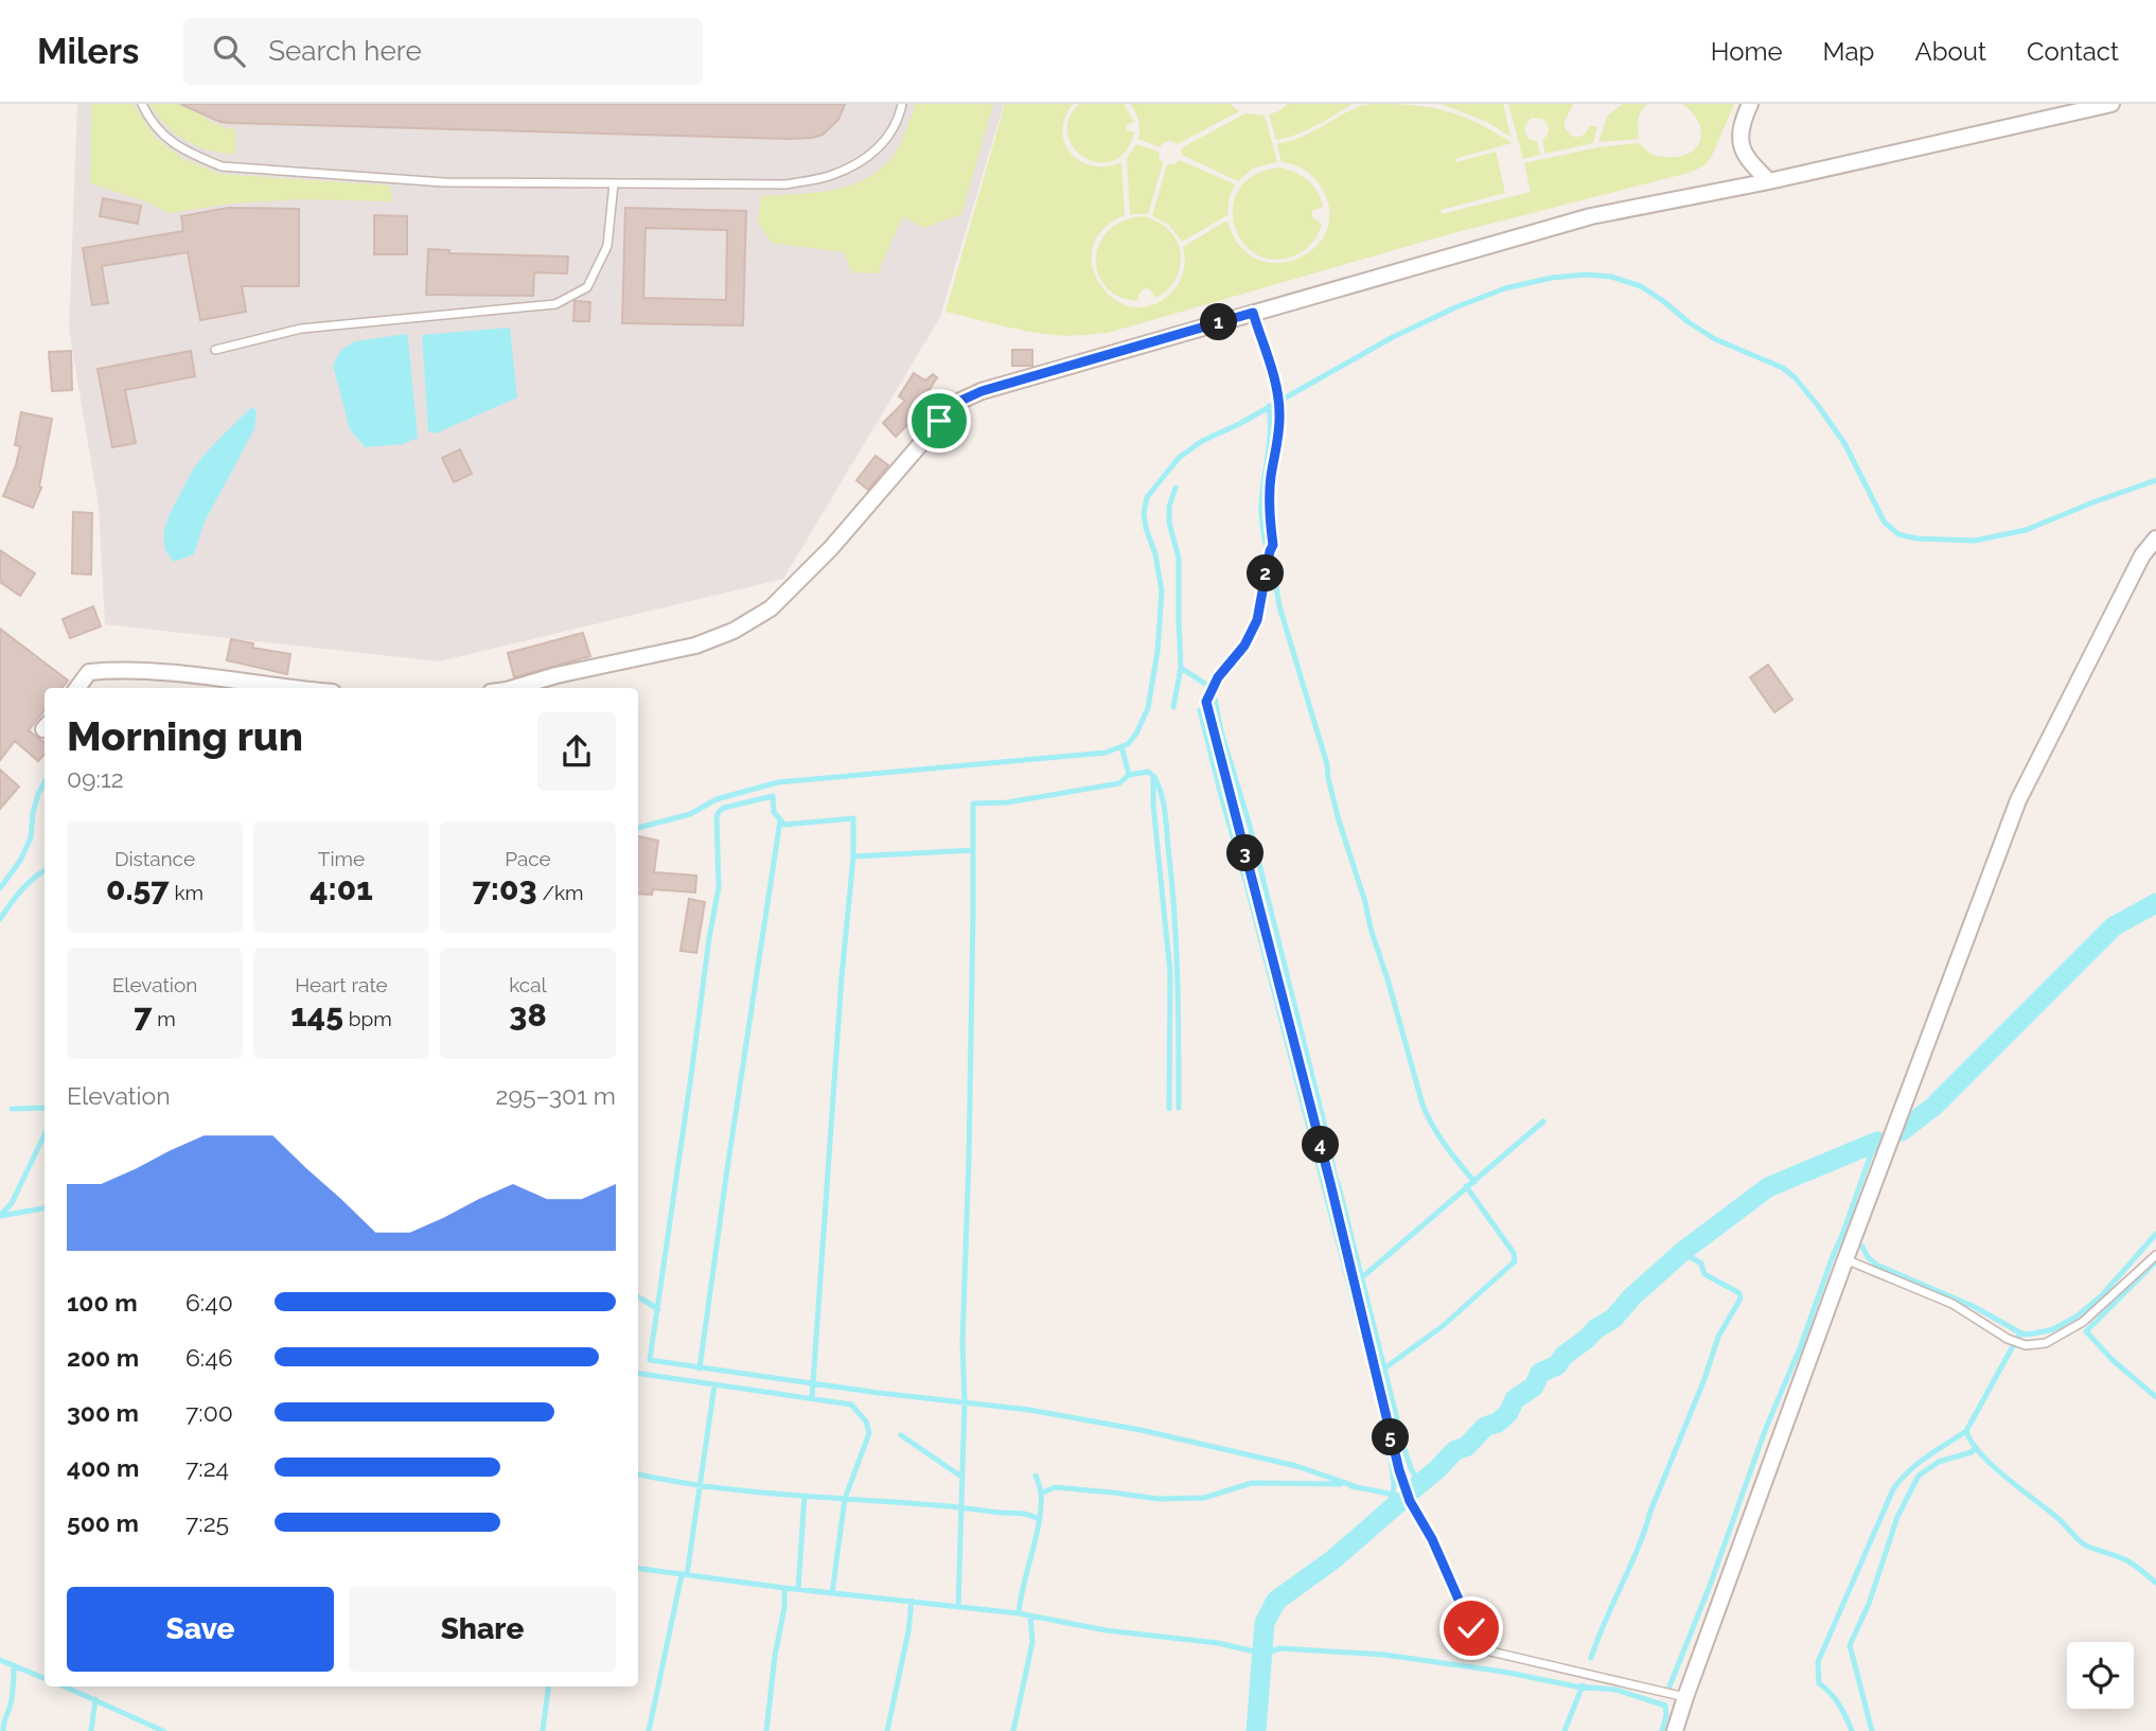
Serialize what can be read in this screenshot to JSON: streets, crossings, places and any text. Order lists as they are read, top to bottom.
{
  "page": {
    "header": "Milers",
    "search": "Search here",
    "nav": [
      "Home",
      "Map",
      "About",
      "Contact"
    ],
    "pins": [
      "1",
      "2",
      "3",
      "4",
      "5"
    ],
    "heading": ["Morning run", "09:12"],
    "stats": [
      ["Distance", "0.57 km"],
      ["Time", "4:01"],
      ["Pace", "7:03 /km"],
      ["Elevation", "7 m"],
      ["Heart rate", "145 bpm"],
      ["kcal", "38"]
    ],
    "chart": ["Elevation", "295–301 m"],
    "list": [
      {
        "name": "100 m",
        "note": "6:40"
      },
      {
        "name": "200 m",
        "note": "6:46"
      },
      {
        "name": "300 m",
        "note": "7:00"
      },
      {
        "name": "400 m",
        "note": "7:24"
      },
      {
        "name": "500 m",
        "note": "7:25"
      }
    ],
    "buttons": ["Save", "Share"]
  }
}
